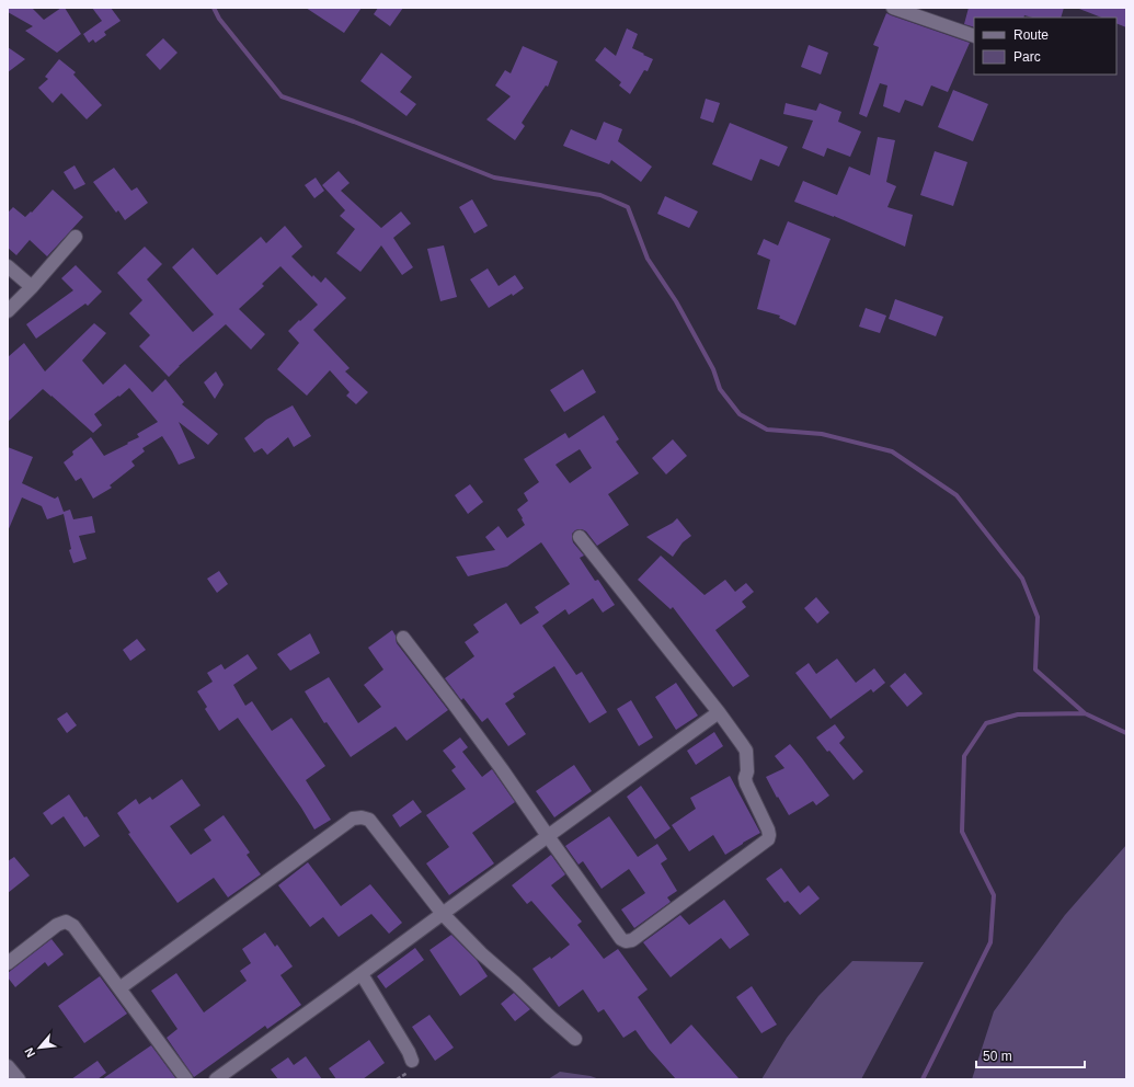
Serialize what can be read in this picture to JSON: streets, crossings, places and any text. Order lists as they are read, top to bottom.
{
  "legend": ["Route", "Parc"],
  "scale_bar": "50 m",
  "north": "bottom left"
}
